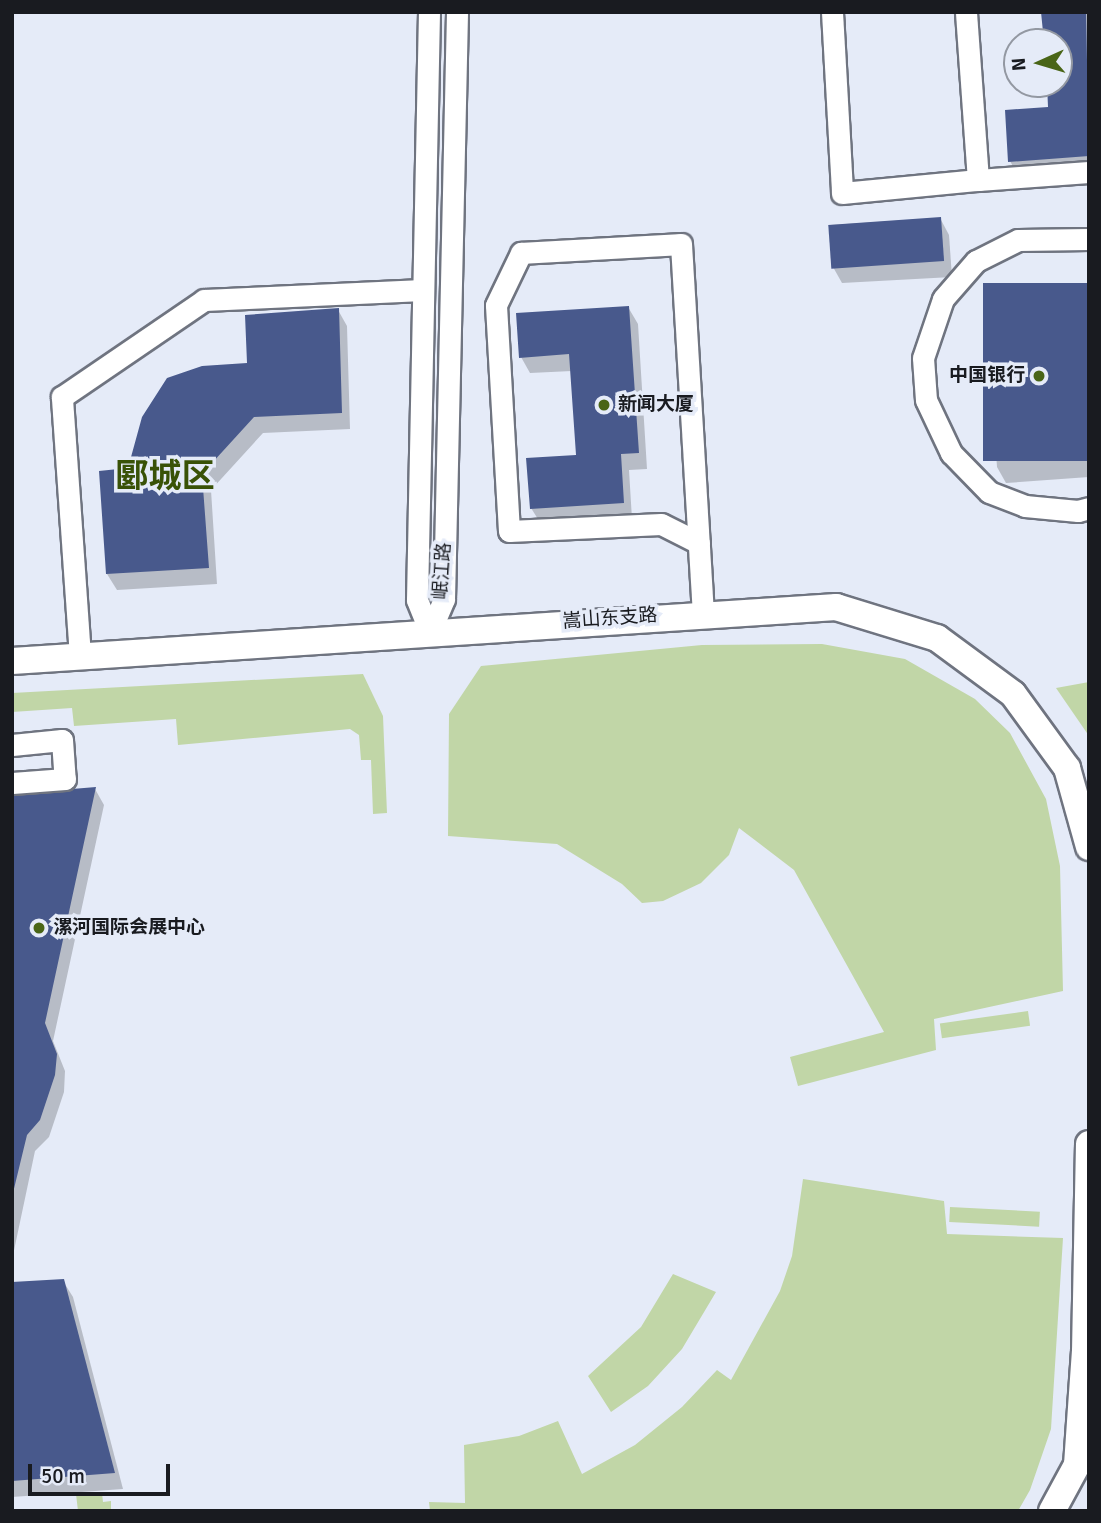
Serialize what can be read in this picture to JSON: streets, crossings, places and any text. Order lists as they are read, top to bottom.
{
  "streets": {
    "main road": ["嵩山东支路"],
    "street": ["岷江路"]
  },
  "crossings": [
    ["岷江路", "嵩山东支路"]
  ],
  "districts": ["郾城区"],
  "places": ["中国银行", "新闻大厦", "漯河国际会展中心"],
  "scale_bar": "50 m",
  "north": "left"
}
